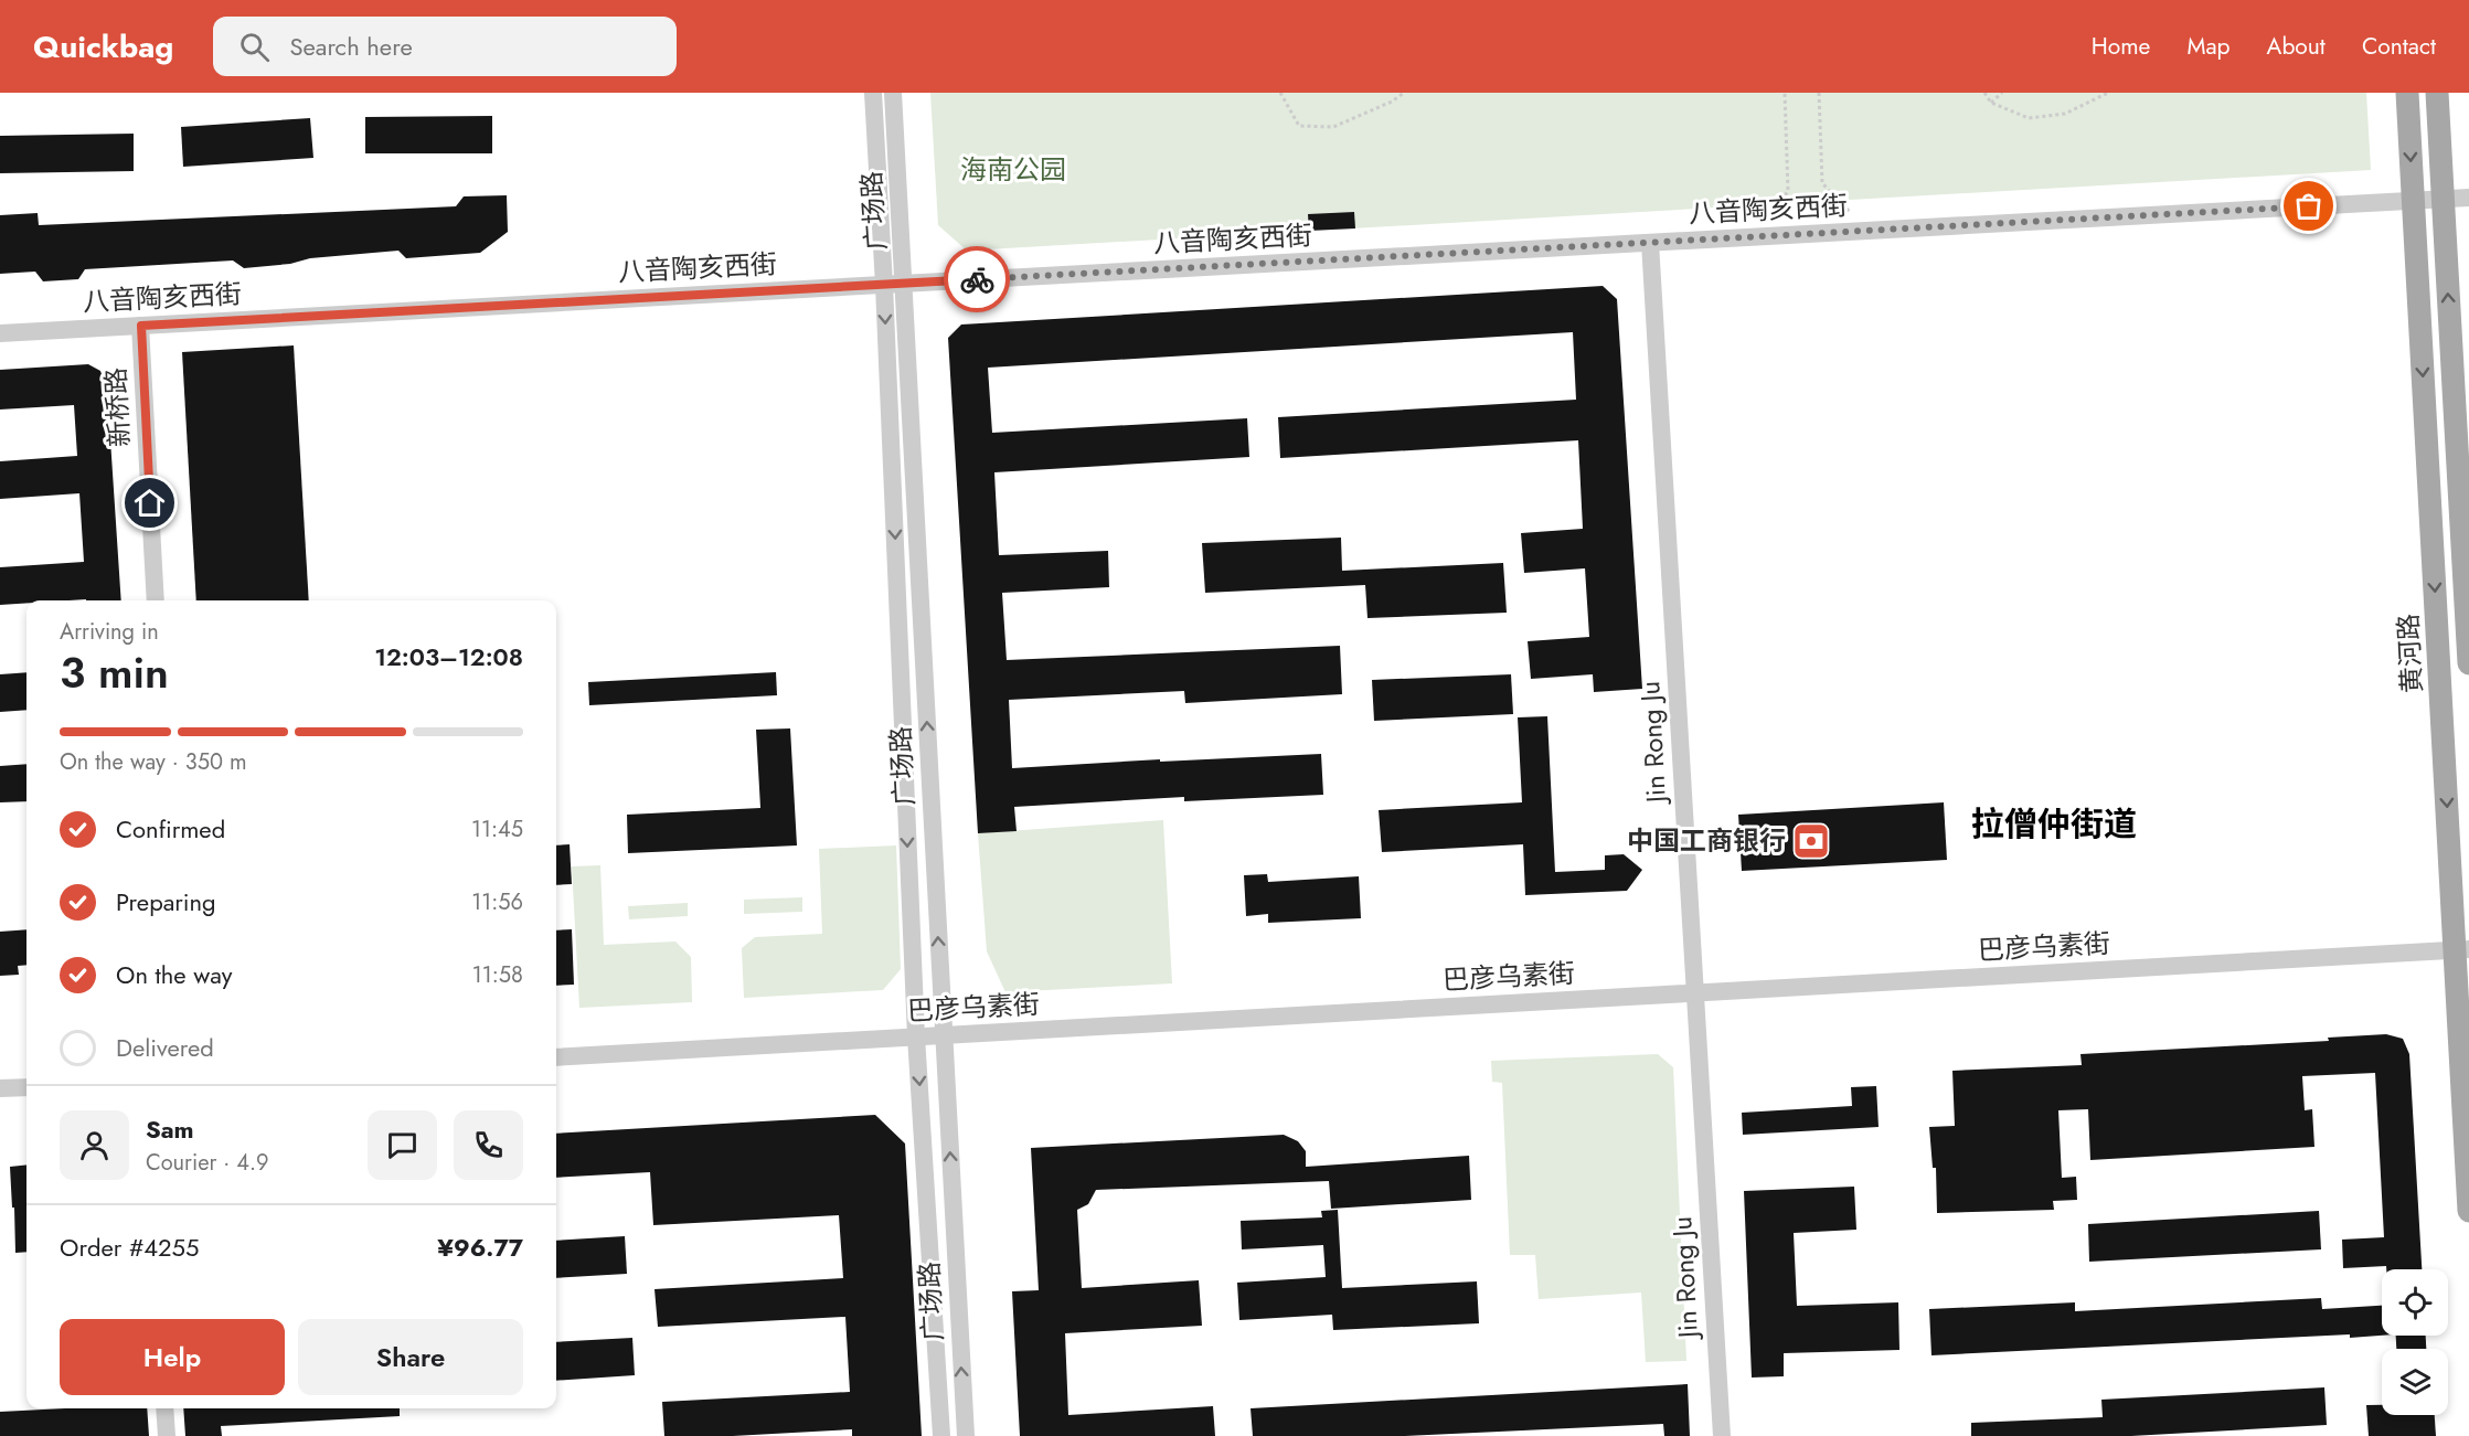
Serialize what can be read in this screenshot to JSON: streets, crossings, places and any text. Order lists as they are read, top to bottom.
{
  "streets": {
    "main road": ["黄河路"],
    "street": [
      "八音陶亥西街",
      "广场路",
      "新桥路",
      "Jin Rong Ju",
      "巴彦乌素街"
    ]
  },
  "crossings": [
    ["八音陶亥西街", "广场路"],
    ["八音陶亥西街", "新桥路"],
    ["八音陶亥西街", "黄河路"],
    ["八音陶亥西街", "Jin Rong Ju"],
    ["广场路", "巴彦乌素街"],
    ["黄河路", "巴彦乌素街"],
    ["Jin Rong Ju", "巴彦乌素街"]
  ],
  "districts": ["拉僧仲街道"],
  "parks": ["海南公园"],
  "places": {
    "bank": ["中国工商银行"]
  },
  "page": {
    "header": "Quickbag",
    "search": "Search here",
    "nav": [
      "Home",
      "Map",
      "About",
      "Contact"
    ],
    "heading": ["3 min", "Arriving in", "12:03–12:08"],
    "panel": [
      "Sam",
      "Courier · 4.9",
      "Order #4255",
      "¥96.77"
    ],
    "bar": "On the way · 350 m",
    "list": [
      ["Confirmed", "11:45"],
      ["Preparing", "11:56"],
      ["On the way", "11:58"],
      "Delivered"
    ],
    "buttons": ["Help", "Share"]
  }
}
